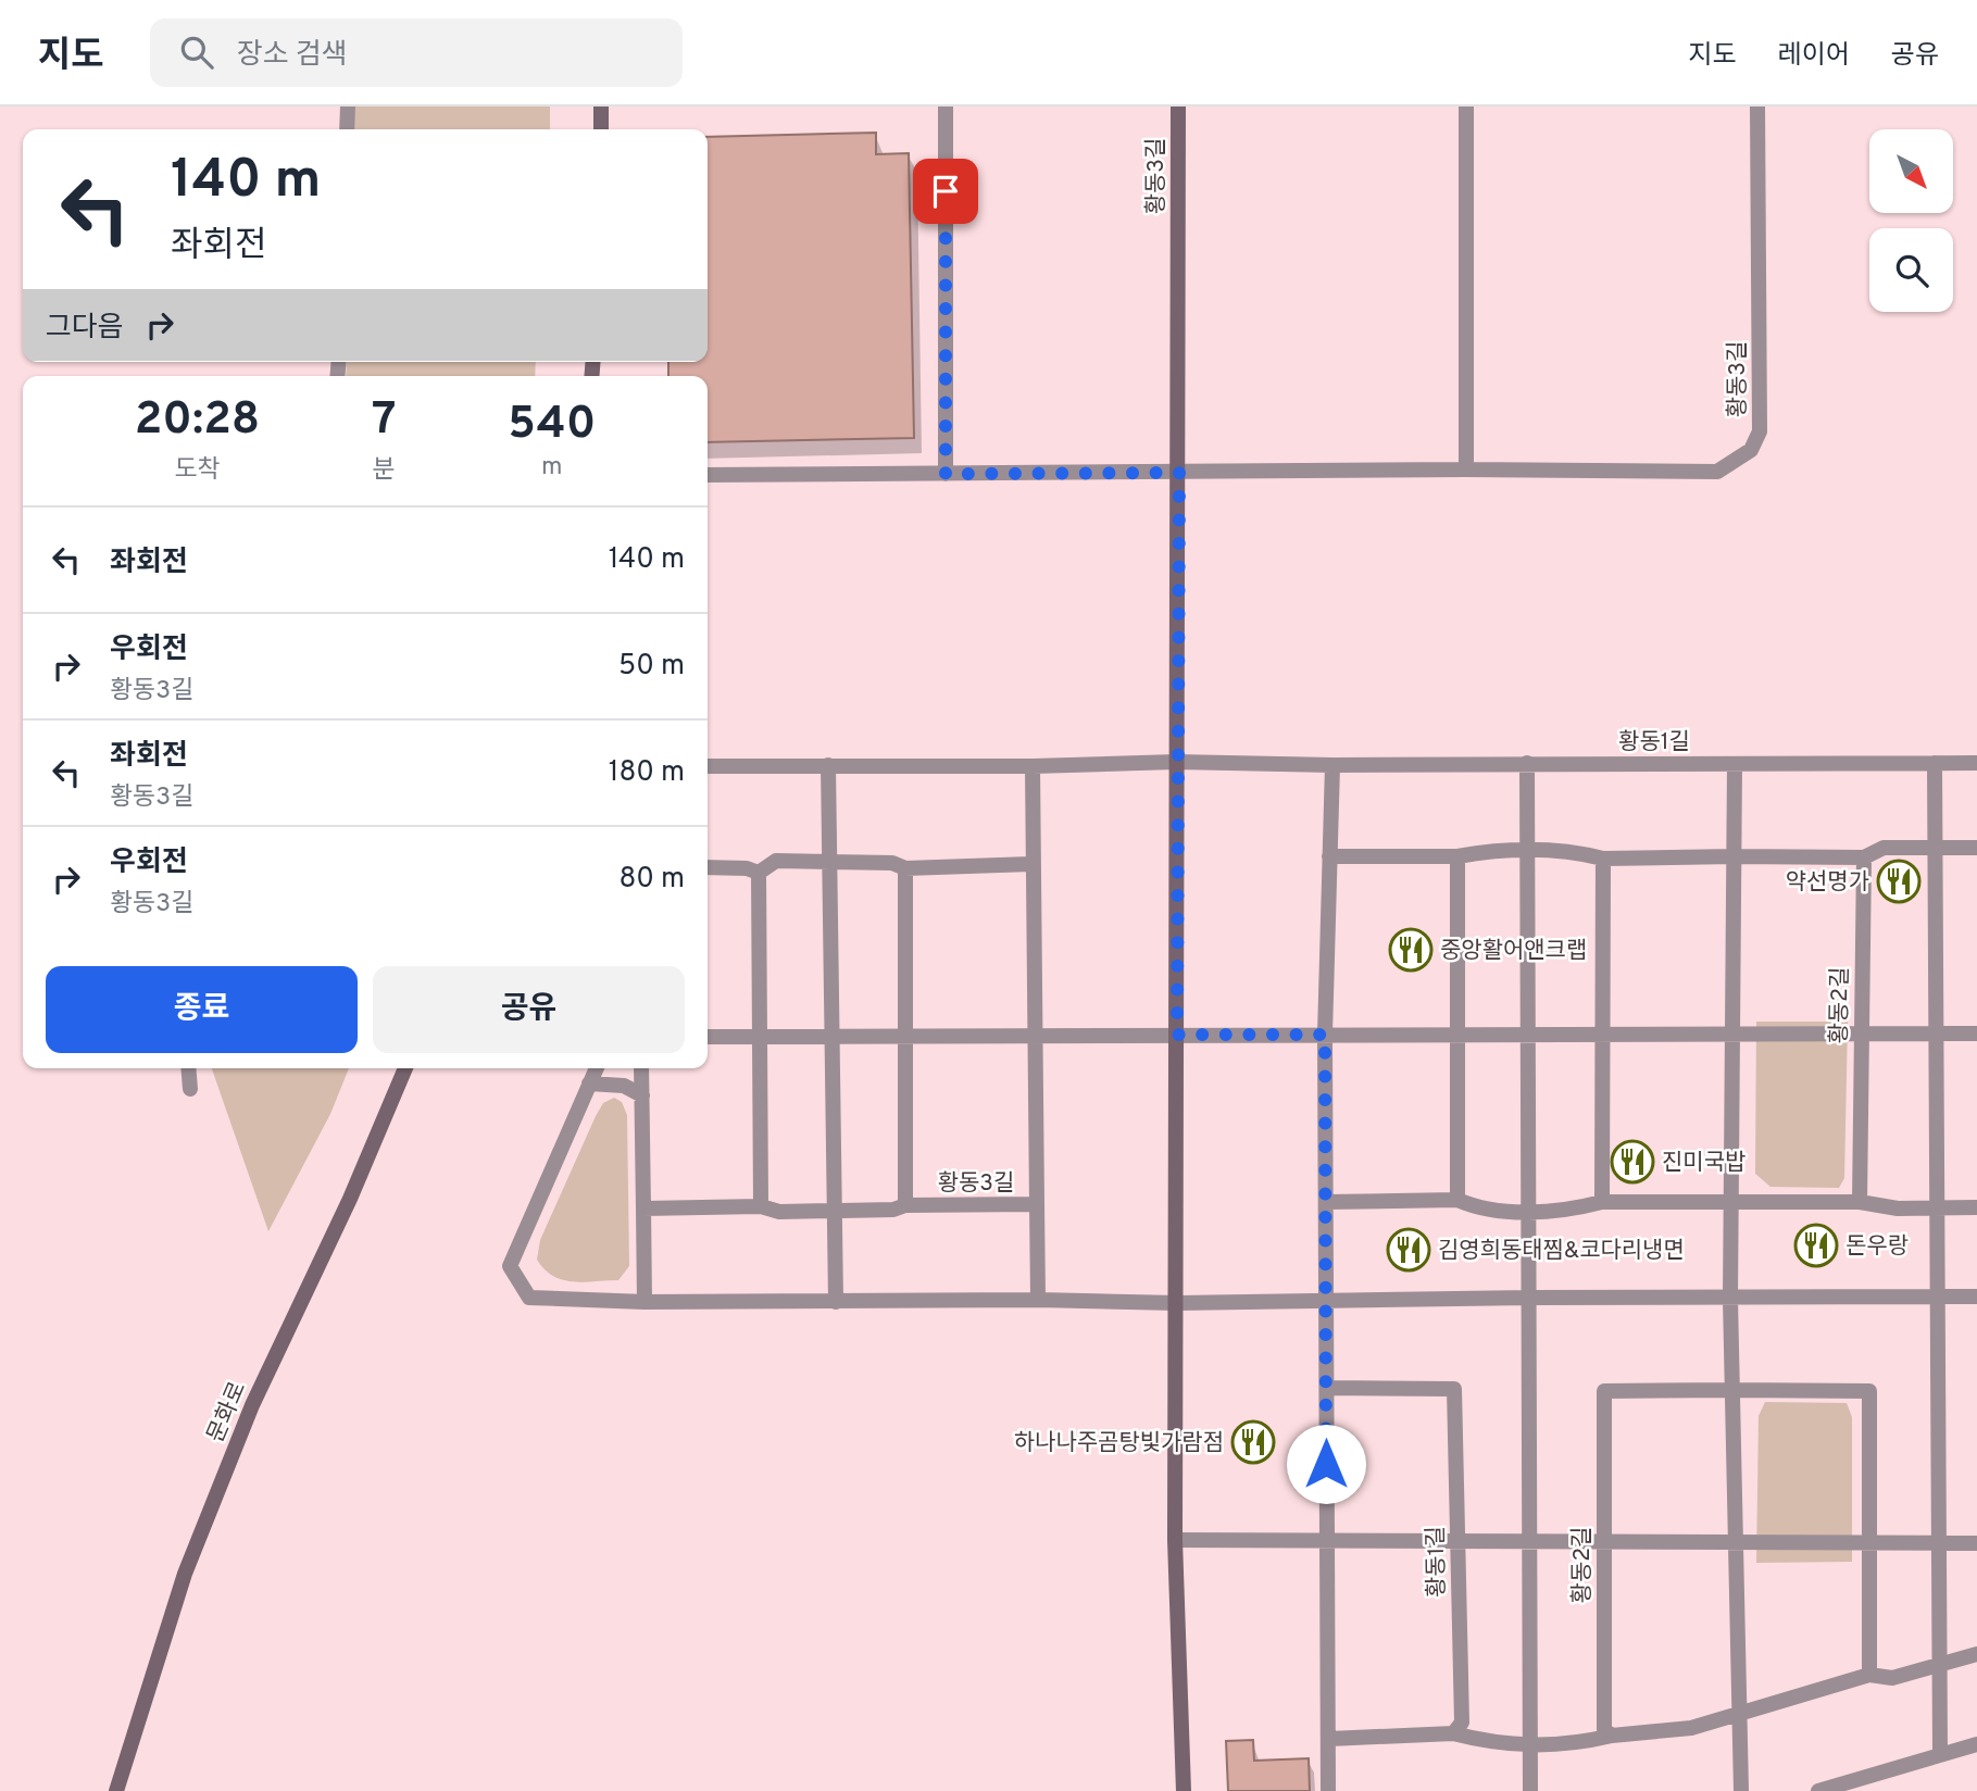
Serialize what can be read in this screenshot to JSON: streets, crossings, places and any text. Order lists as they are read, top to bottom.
{
  "streets": {
    "street": [
      "황동3길",
      "황동1길",
      "황동2길",
      "문화로"
    ]
  },
  "crossings": [
    ["황동3길", "황동1길"]
  ],
  "places": {
    "restaurant": [
      "약선명가",
      "중앙활어앤크랩",
      "진미국밥",
      "돈우랑",
      "김영희동태찜&코다리냉면",
      "하나나주곰탕빛가람점"
    ]
  },
  "north": "bottom right",
  "page": {
    "header": "지도",
    "search": "장소 검색",
    "nav": ["지도", "레이어", "공유"],
    "turn": ["140 m", "좌회전"],
    "then": "그다음",
    "eta": [
      "20:28",
      "도착",
      "7",
      "분",
      "540",
      "m"
    ],
    "list": [
      {
        "name": "좌회전",
        "value": "140 m"
      },
      {
        "name": "우회전",
        "note": "황동3길",
        "value": "50 m"
      },
      {
        "name": "좌회전",
        "note": "황동3길",
        "value": "180 m"
      },
      {
        "name": "우회전",
        "note": "황동3길",
        "value": "80 m"
      }
    ],
    "buttons": ["종료", "공유"]
  }
}
